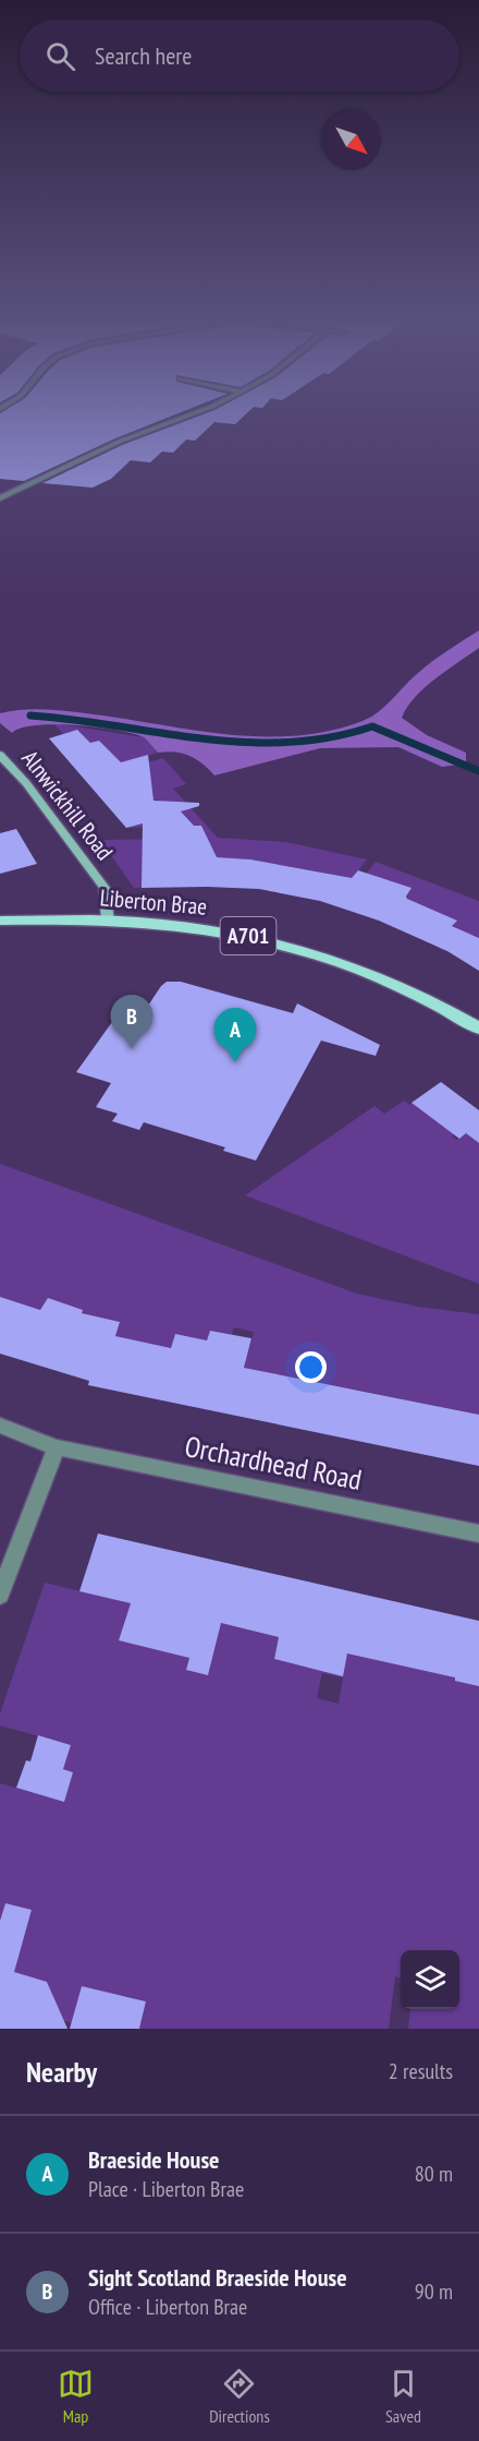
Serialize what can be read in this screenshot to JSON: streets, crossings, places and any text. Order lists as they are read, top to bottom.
{
  "streets": {
    "main road": ["Liberton Brae", "A701"],
    "street": ["Alnwickhill Road", "Orchardhead Road"]
  },
  "crossings": [
    ["Alnwickhill Road", "Liberton Brae"]
  ],
  "north": "bottom right",
  "page": {
    "search": "Search here",
    "pins": ["B", "A"],
    "heading": ["Nearby", "2 results"],
    "list": [
      {
        "mark": "A",
        "name": "Braeside House",
        "note": "Place · Liberton Brae",
        "value": "80 m"
      },
      {
        "mark": "B",
        "name": "Sight Scotland Braeside House",
        "note": "Office · Liberton Brae",
        "value": "90 m"
      }
    ],
    "nav": ["Map", "Directions", "Saved"]
  }
}
